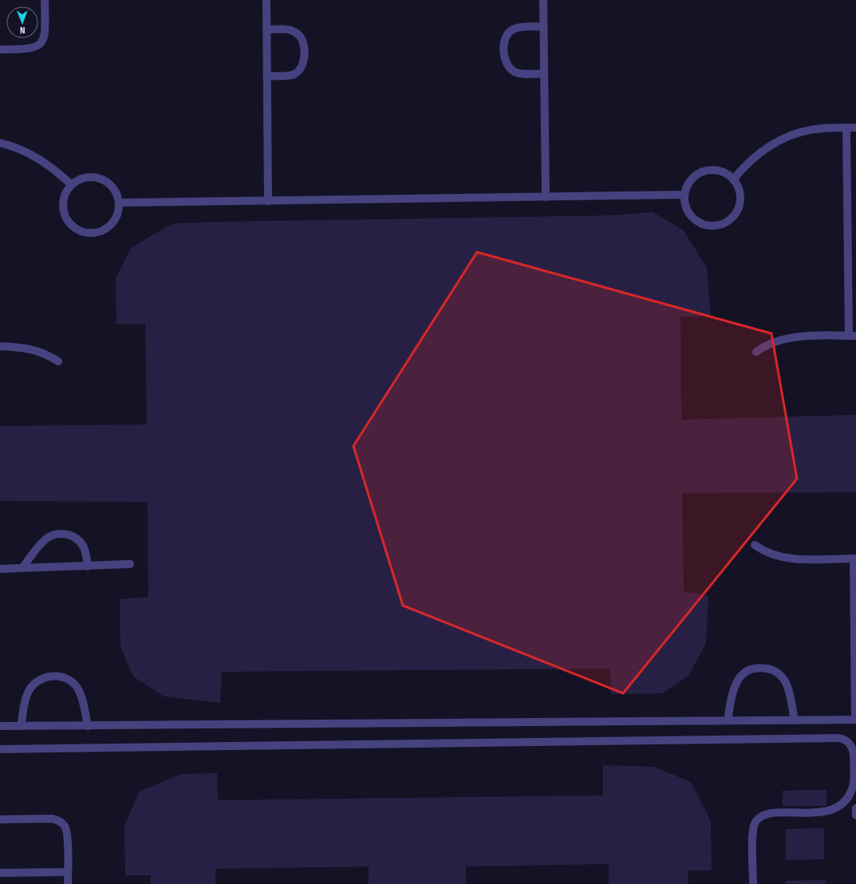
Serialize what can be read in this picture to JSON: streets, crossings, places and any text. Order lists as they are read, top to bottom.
{
  "north": "bottom"
}
